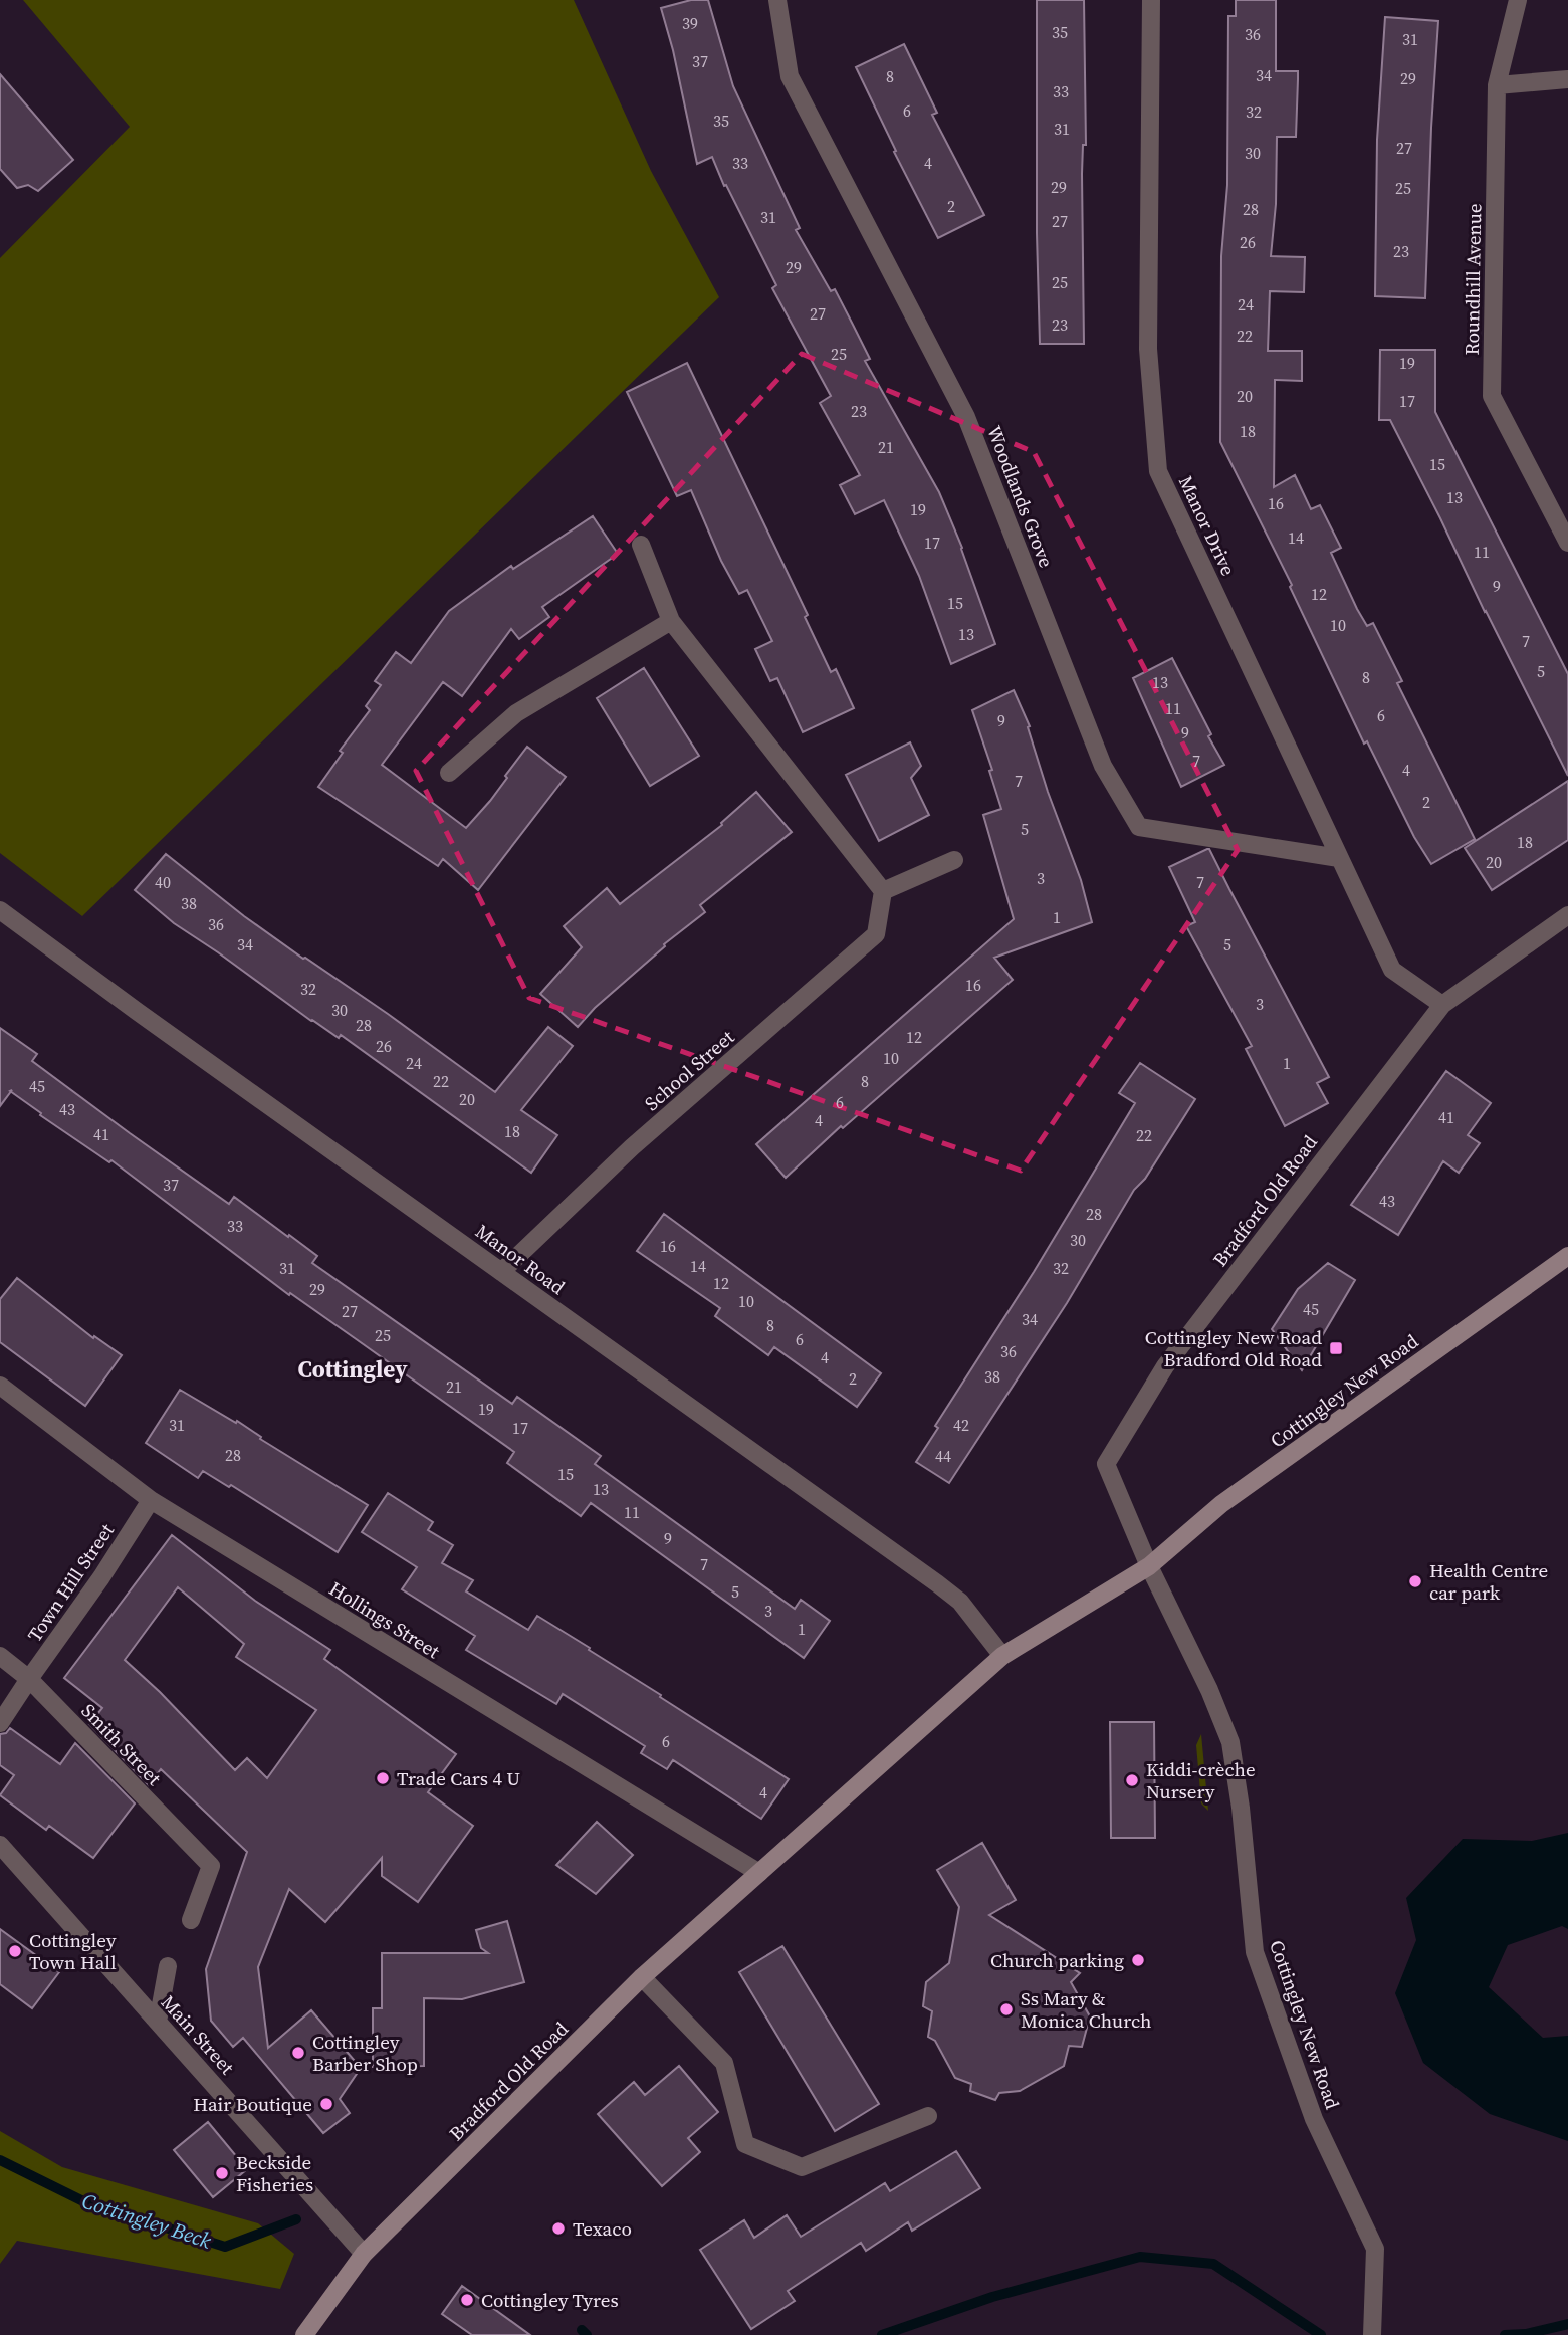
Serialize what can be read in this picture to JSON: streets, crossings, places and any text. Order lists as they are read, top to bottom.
{
  "streets": {
    "main road": ["Bradford Old Road", "Cottingley New Road"],
    "street": [
      "Roundhill Avenue",
      "Woodlands Grove",
      "Manor Drive",
      "School Street",
      "Manor Road",
      "Town Hill Street",
      "Hollings Street",
      "Smith Street",
      "Main Street"
    ]
  },
  "crossings": [
    ["Woodlands Grove", "Manor Drive"],
    ["Manor Drive", "Bradford Old Road"],
    ["School Street", "Manor Road"],
    ["Bradford Old Road", "Cottingley New Road"],
    ["Bradford Old Road", "Hollings Street"],
    ["Bradford Old Road", "Main Street"],
    ["Manor Road", "Cottingley New Road"],
    ["Cottingley New Road", "Hollings Street"],
    ["Town Hill Street", "Hollings Street"],
    ["Town Hill Street", "Smith Street"]
  ],
  "districts": ["Cottingley"],
  "water": ["Cottingley Beck"],
  "places": {
    "transit": ["Cottingley New Road Bradford Old Road"],
    "other": [
      "Health Centre car park",
      "Trade Cars 4 U",
      "Kiddi-crèche Nursery",
      "Cottingley Town Hall",
      "Church parking",
      "Ss Mary & Monica Church",
      "Cottingley Barber Shop",
      "Hair Boutique",
      "Beckside Fisheries",
      "Texaco",
      "Cottingley Tyres"
    ]
  },
  "house_numbers": [
    "39",
    "35",
    "36",
    "31",
    "37",
    "34",
    "8",
    "29",
    "33",
    "6",
    "32",
    "35",
    "31",
    "27",
    "30",
    "33",
    "4",
    "29",
    "25",
    "2",
    "28",
    "31",
    "27",
    "26",
    "23",
    "29",
    "25",
    "24",
    "27",
    "23",
    "22",
    "25",
    "19",
    "20",
    "17",
    "23",
    "18",
    "21",
    "15",
    "13",
    "16",
    "19",
    "14",
    "17",
    "11",
    "9",
    "12",
    "15",
    "10",
    "13",
    "7",
    "5",
    "8",
    "13",
    "11",
    "6",
    "9",
    "9",
    "7",
    "4",
    "7",
    "2",
    "5",
    "18",
    "20",
    "3",
    "40",
    "7",
    "38",
    "1",
    "36",
    "34",
    "5",
    "16",
    "32",
    "3",
    "30",
    "28",
    "12",
    "26",
    "10",
    "24",
    "1",
    "22",
    "8",
    "45",
    "20",
    "6",
    "43",
    "41",
    "4",
    "18",
    "41",
    "22",
    "37",
    "43",
    "28",
    "33",
    "30",
    "16",
    "14",
    "31",
    "32",
    "12",
    "29",
    "10",
    "45",
    "27",
    "34",
    "8",
    "25",
    "6",
    "36",
    "4",
    "38",
    "2",
    "21",
    "19",
    "31",
    "42",
    "17",
    "28",
    "44",
    "15",
    "13",
    "11",
    "9",
    "7",
    "5",
    "3",
    "1",
    "6",
    "4"
  ]
}
